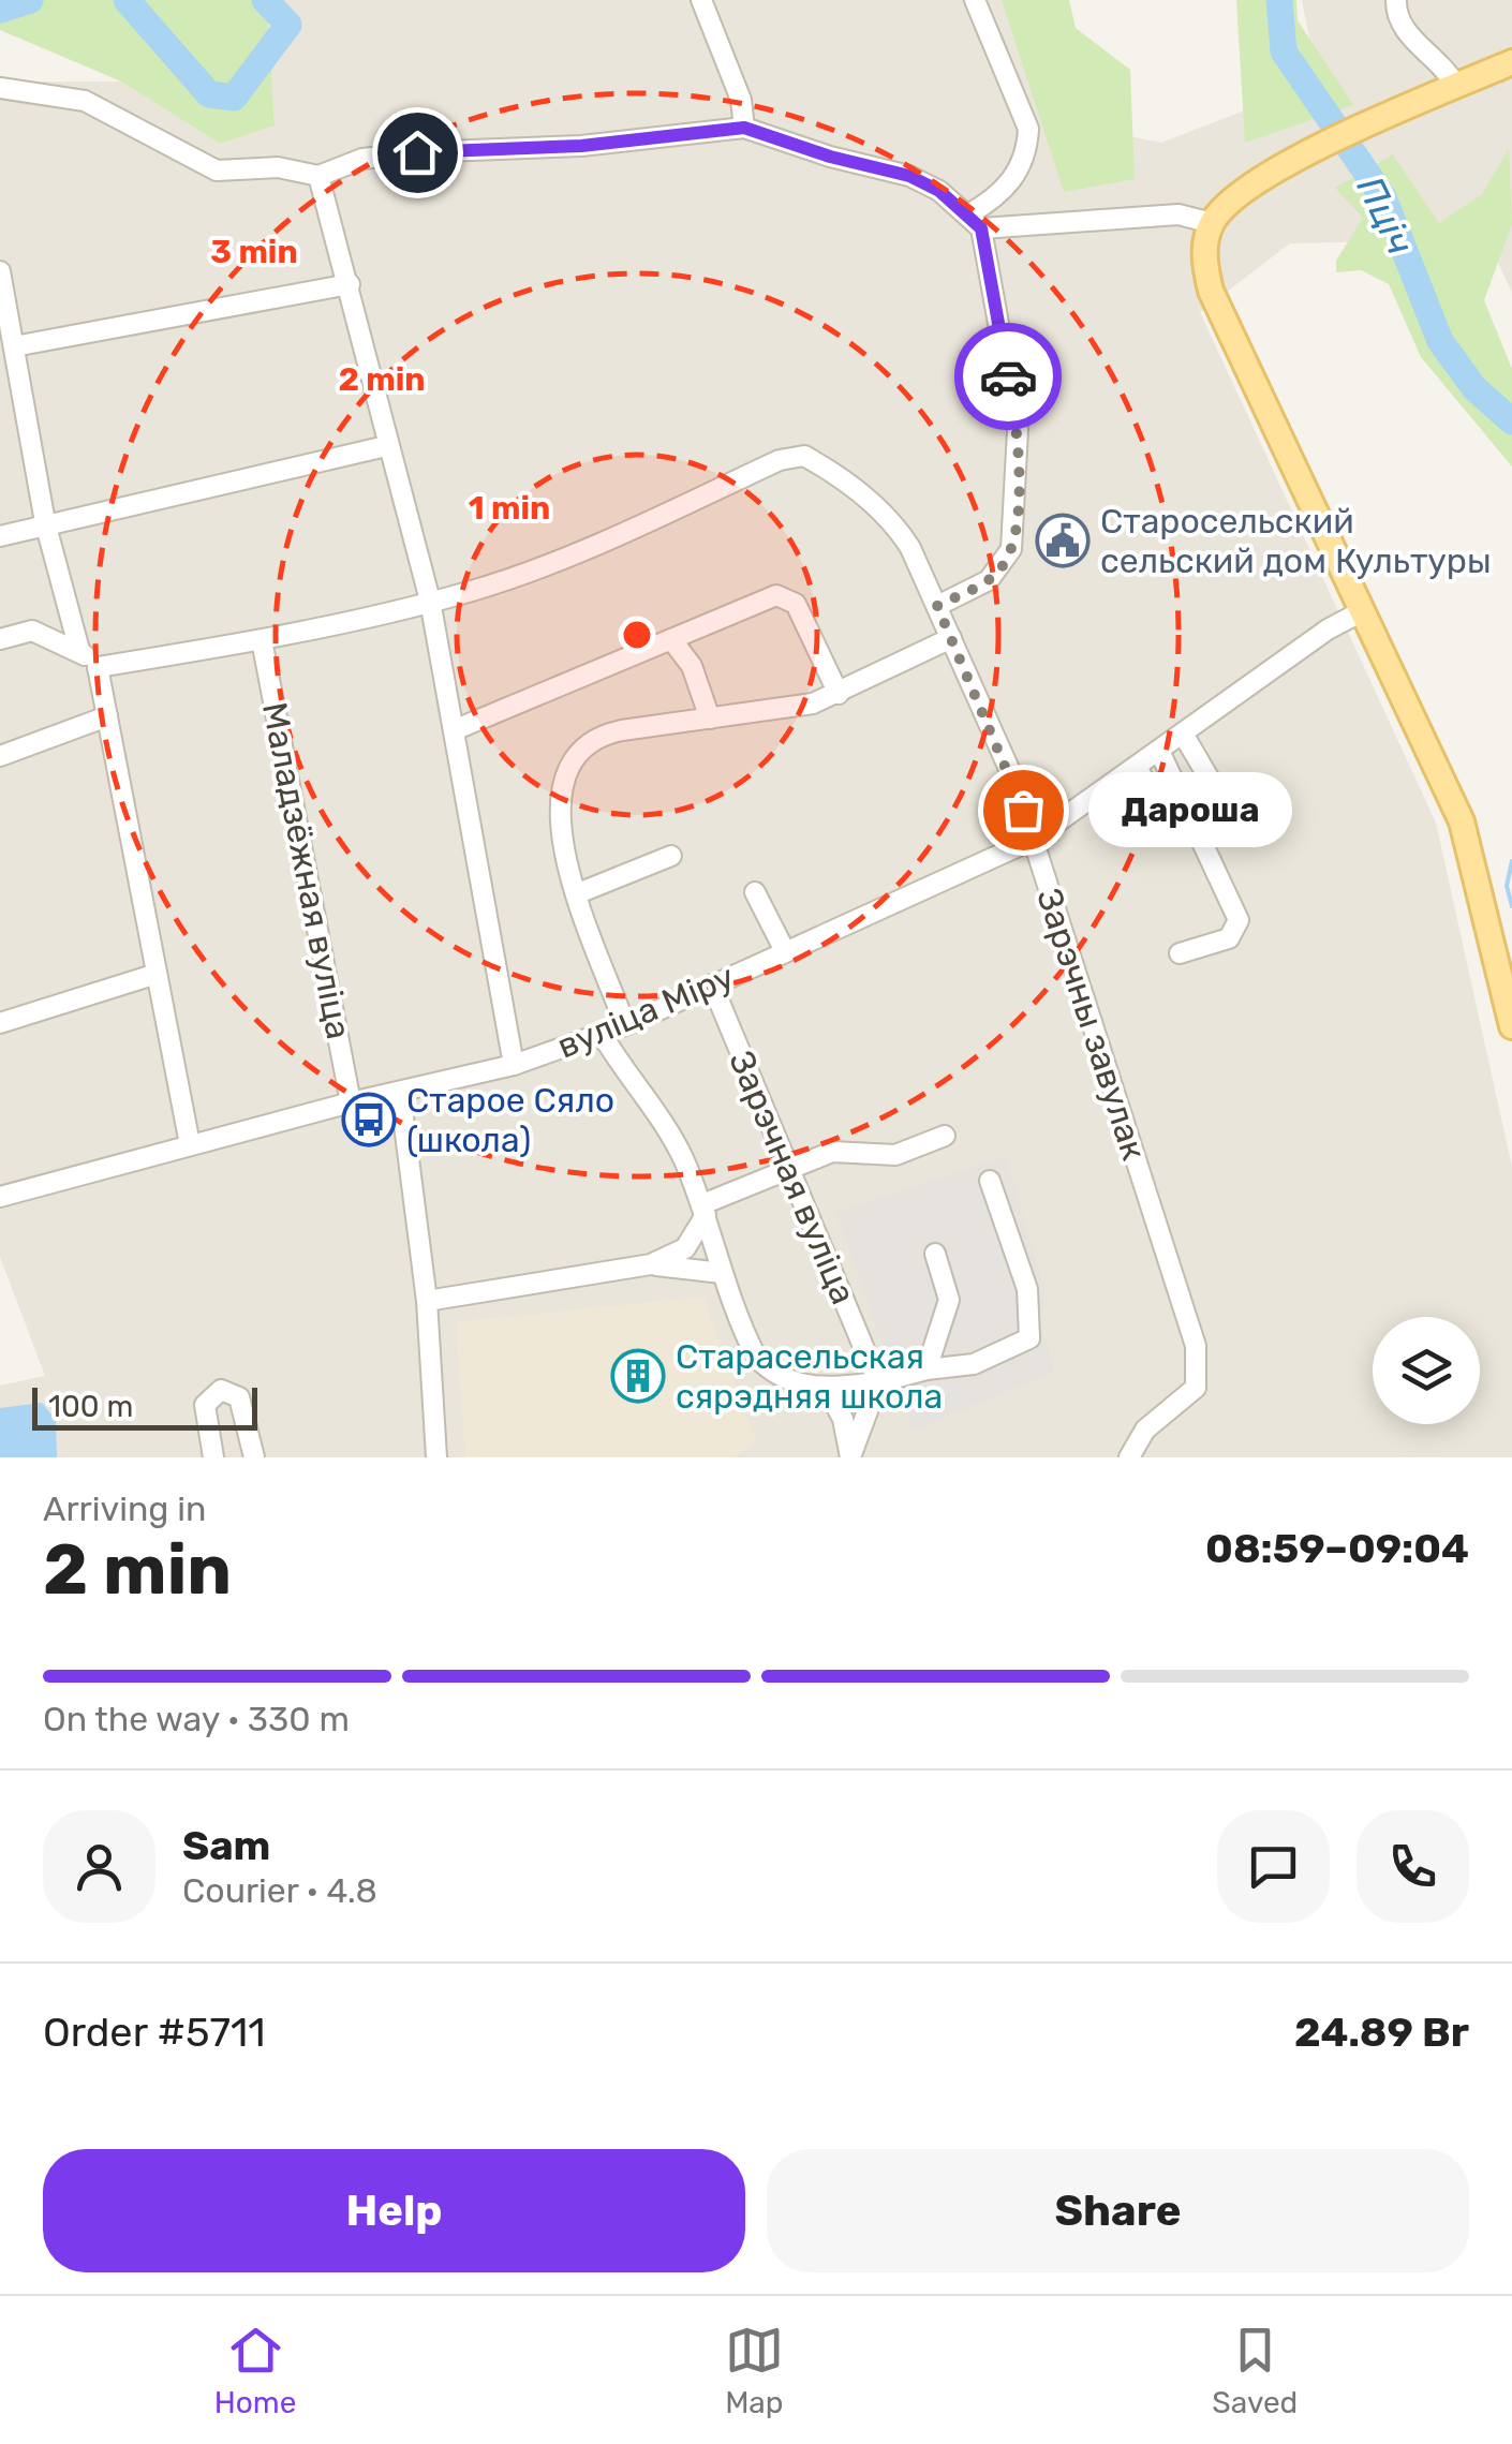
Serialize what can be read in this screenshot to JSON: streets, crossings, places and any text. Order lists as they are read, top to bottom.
{
  "streets": {
    "street": [
      "Маладзёжная вуліца",
      "вуліца Міру",
      "Зарэчны завулак",
      "Зарэчная вуліца"
    ]
  },
  "crossings": [
    ["Маладзёжная вуліца", "вуліца Міру"],
    ["вуліца Міру", "Зарэчны завулак"],
    ["вуліца Міру", "Зарэчная вуліца"]
  ],
  "water": ["Пціч"],
  "places": {
    "public building": ["Старосельский сельский дом Культуры"],
    "other": ["Дароша"],
    "bus stop": ["Старое Сяло (школа)"],
    "building": ["Старасельская сярэдняя школа"]
  },
  "scale_bar": "100 m",
  "page": {
    "bubble": "Дароша",
    "scale": "100 m",
    "heading": ["2 min", "Arriving in", "08:59–09:04"],
    "panel": [
      "Sam",
      "Courier · 4.8",
      "Order #5711",
      "24.89 Br"
    ],
    "bar": "On the way · 330 m",
    "buttons": ["Help", "Share"],
    "tabs": ["Home", "Map", "Saved"]
  },
  "rings": ["3 min", "2 min", "1 min"]
}
